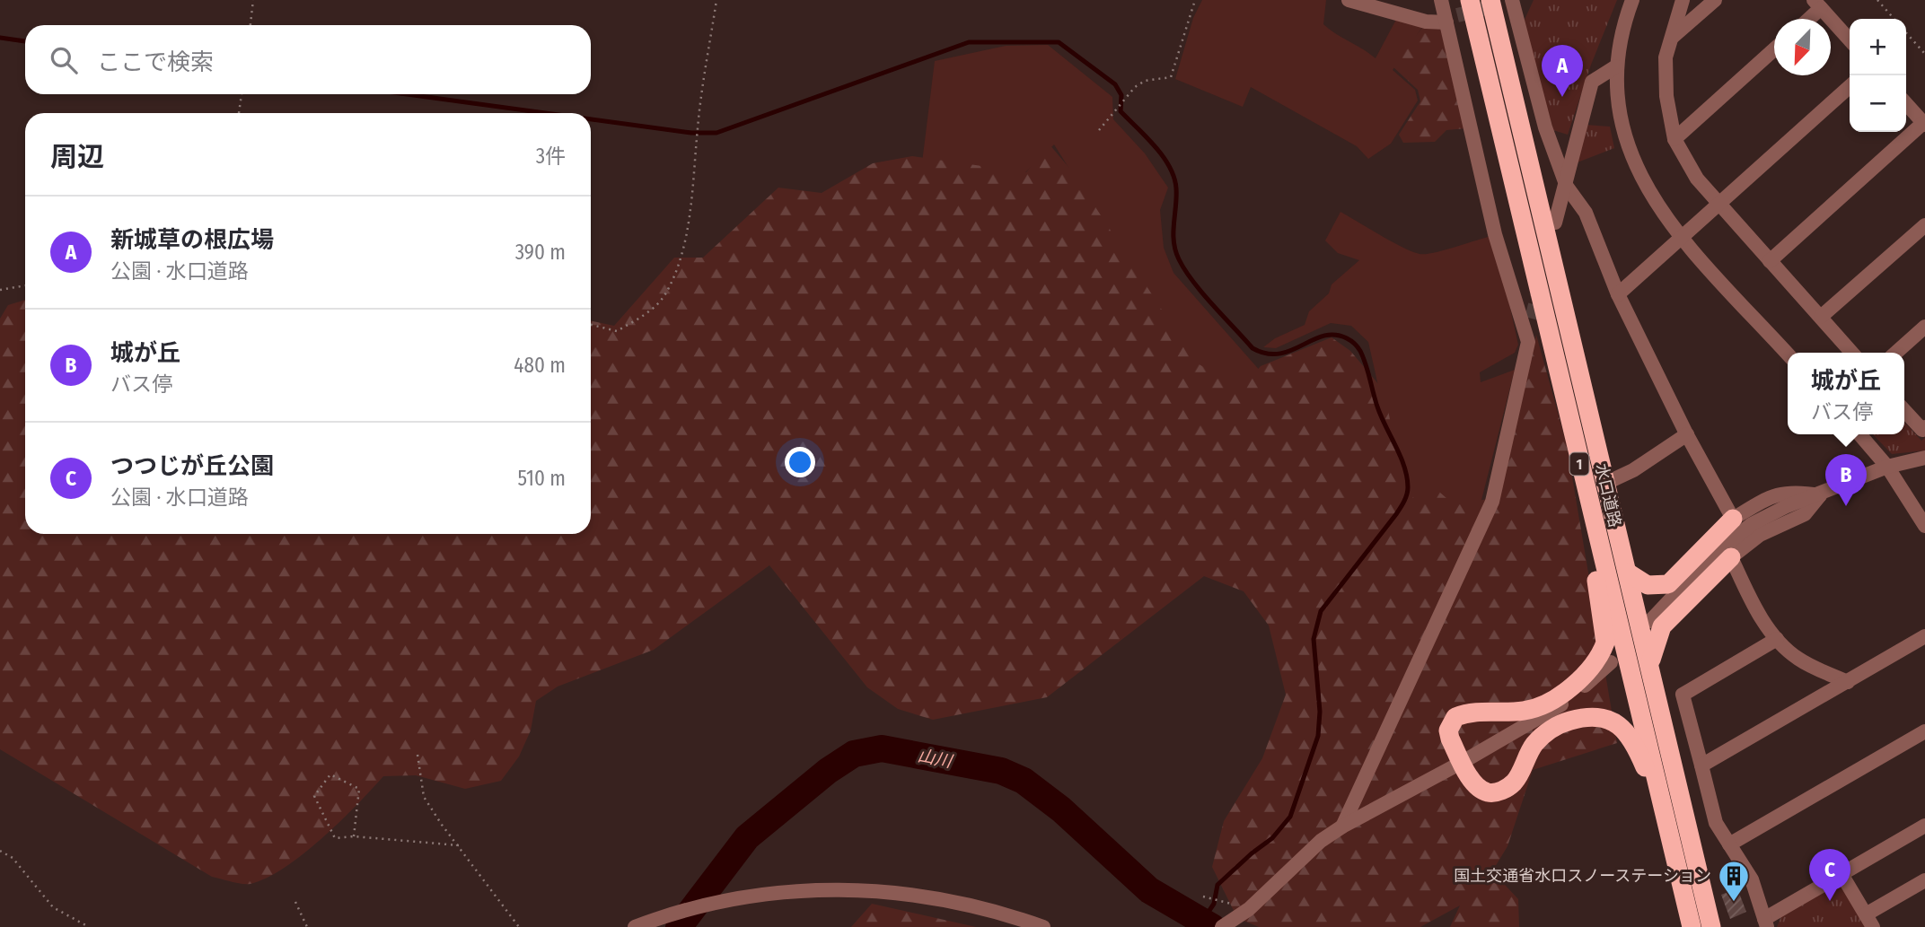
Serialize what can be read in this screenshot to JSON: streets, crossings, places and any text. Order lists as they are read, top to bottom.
{
  "streets": {
    "highway": ["1", "水口道路"]
  },
  "water": ["山川"],
  "places": {
    "building": ["国土交通省水口スノーステーション"]
  },
  "north": "bottom left",
  "page": {
    "map_buttons": ["+", "−"],
    "search": "ここで検索",
    "pins": ["A", "B", "C"],
    "heading": ["周辺", "3件"],
    "list": [
      {
        "mark": "A",
        "name": "新城草の根広場",
        "note": "公園 · 水口道路",
        "value": "390 m"
      },
      {
        "mark": "B",
        "name": "城が丘",
        "note": "バス停",
        "value": "480 m"
      },
      {
        "mark": "C",
        "name": "つつじが丘公園",
        "note": "公園 · 水口道路",
        "value": "510 m"
      }
    ],
    "popup": ["城が丘", "バス停"]
  }
}
